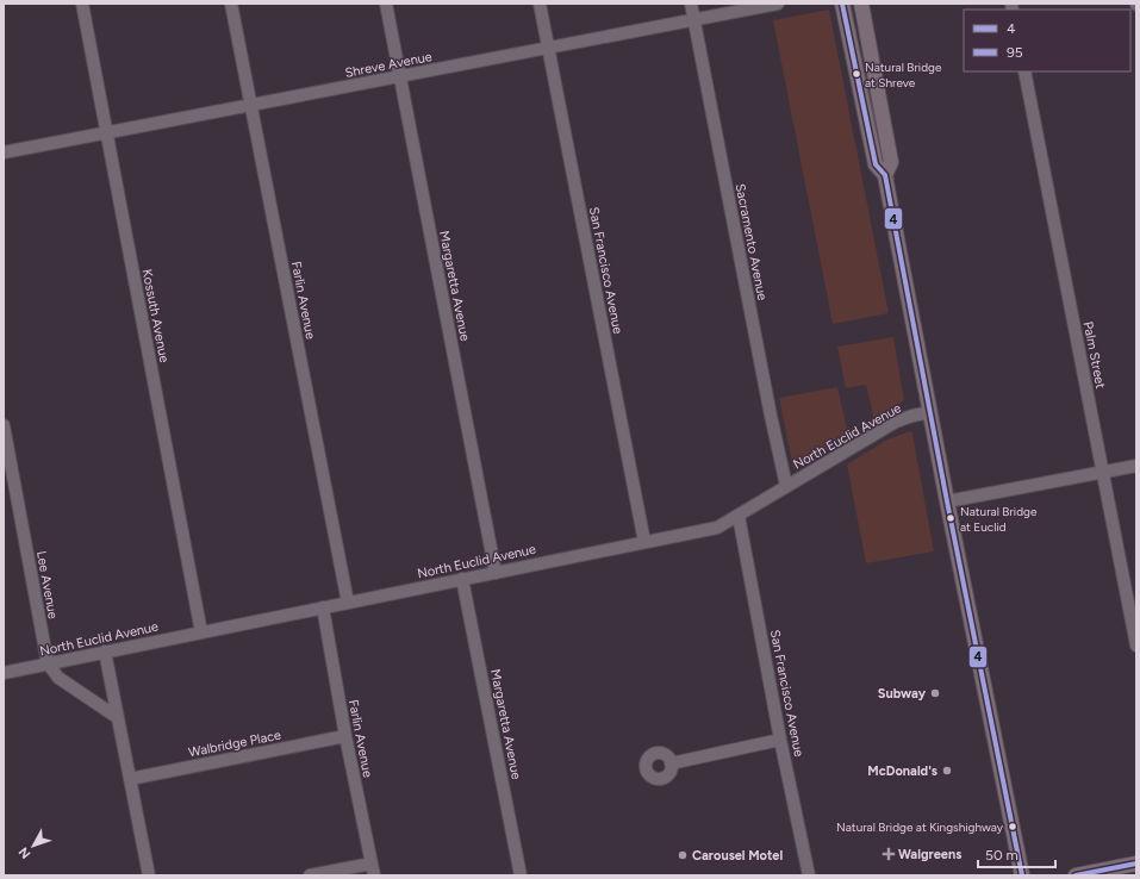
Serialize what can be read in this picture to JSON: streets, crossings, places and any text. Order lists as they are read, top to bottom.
{
  "streets": {
    "street": [
      "Shreve Avenue",
      "Sacramento Avenue",
      "San Francisco Avenue",
      "Margaretta Avenue",
      "Farlin Avenue",
      "Kossuth Avenue",
      "Palm Street",
      "North Euclid Avenue",
      "Lee Avenue",
      "Walbridge Place"
    ]
  },
  "crossings": [
    ["Shreve Avenue", "Sacramento Avenue"],
    ["Shreve Avenue", "San Francisco Avenue"],
    ["Shreve Avenue", "Margaretta Avenue"],
    ["Shreve Avenue", "Farlin Avenue"],
    ["Shreve Avenue", "Kossuth Avenue"],
    ["Sacramento Avenue", "North Euclid Avenue"],
    ["San Francisco Avenue", "North Euclid Avenue"],
    ["Margaretta Avenue", "North Euclid Avenue"],
    ["Farlin Avenue", "North Euclid Avenue"],
    ["Farlin Avenue", "Walbridge Place"],
    ["Kossuth Avenue", "North Euclid Avenue"],
    ["North Euclid Avenue", "Lee Avenue"]
  ],
  "places": {
    "other": [
      "Natural Bridge at Shreve",
      "Natural Bridge at Euclid",
      "Subway",
      "McDonald's",
      "Natural Bridge at Kingshighway",
      "Carousel Motel"
    ],
    "health": ["Walgreens"]
  },
  "lines": ["transit line 4", "transit line 95"],
  "legend": ["4", "95"],
  "scale_bar": "50 m",
  "north": "bottom left"
}
